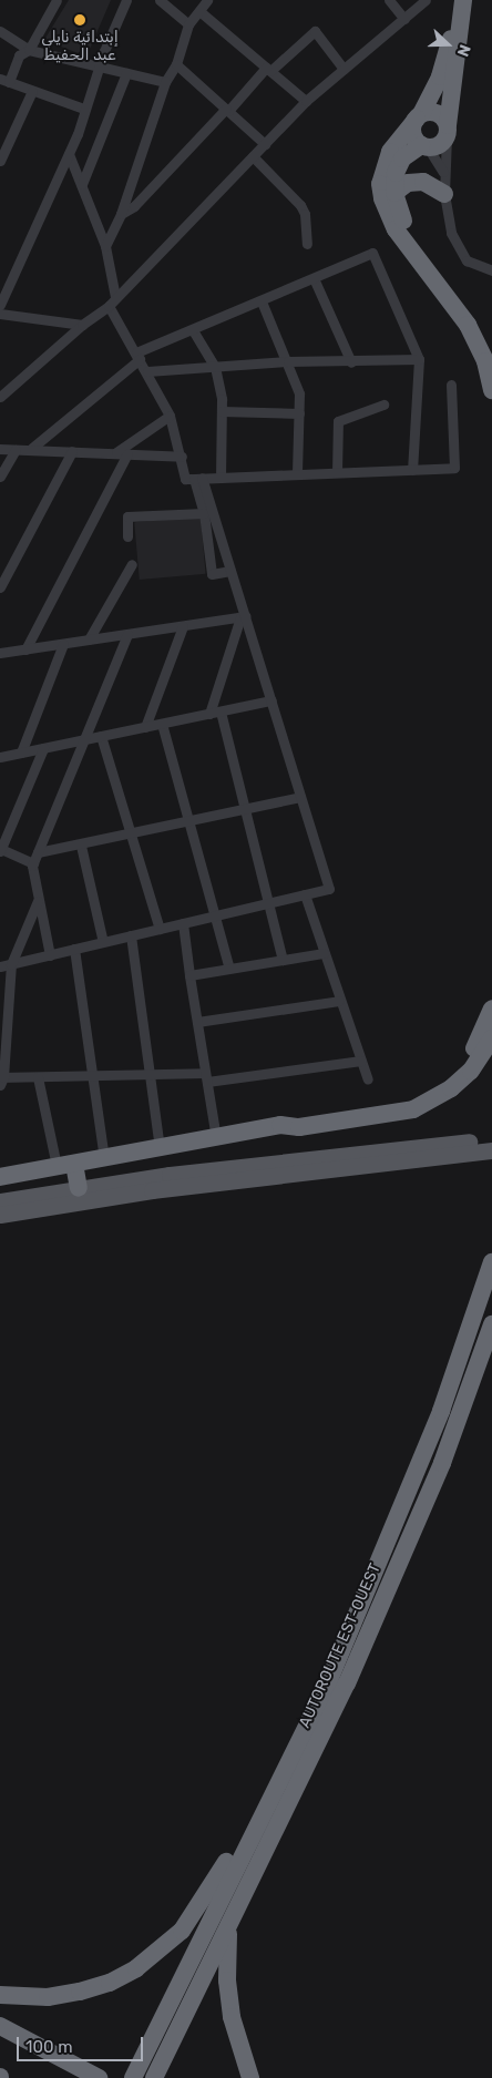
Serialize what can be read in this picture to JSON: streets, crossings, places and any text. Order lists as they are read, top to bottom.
{
  "streets": {
    "highway": ["AUTOROUTE EST-OUEST"]
  },
  "places": ["إبتدائية نايلي عبد الحفيظ"],
  "scale_bar": "100 m",
  "north": "right"
}
